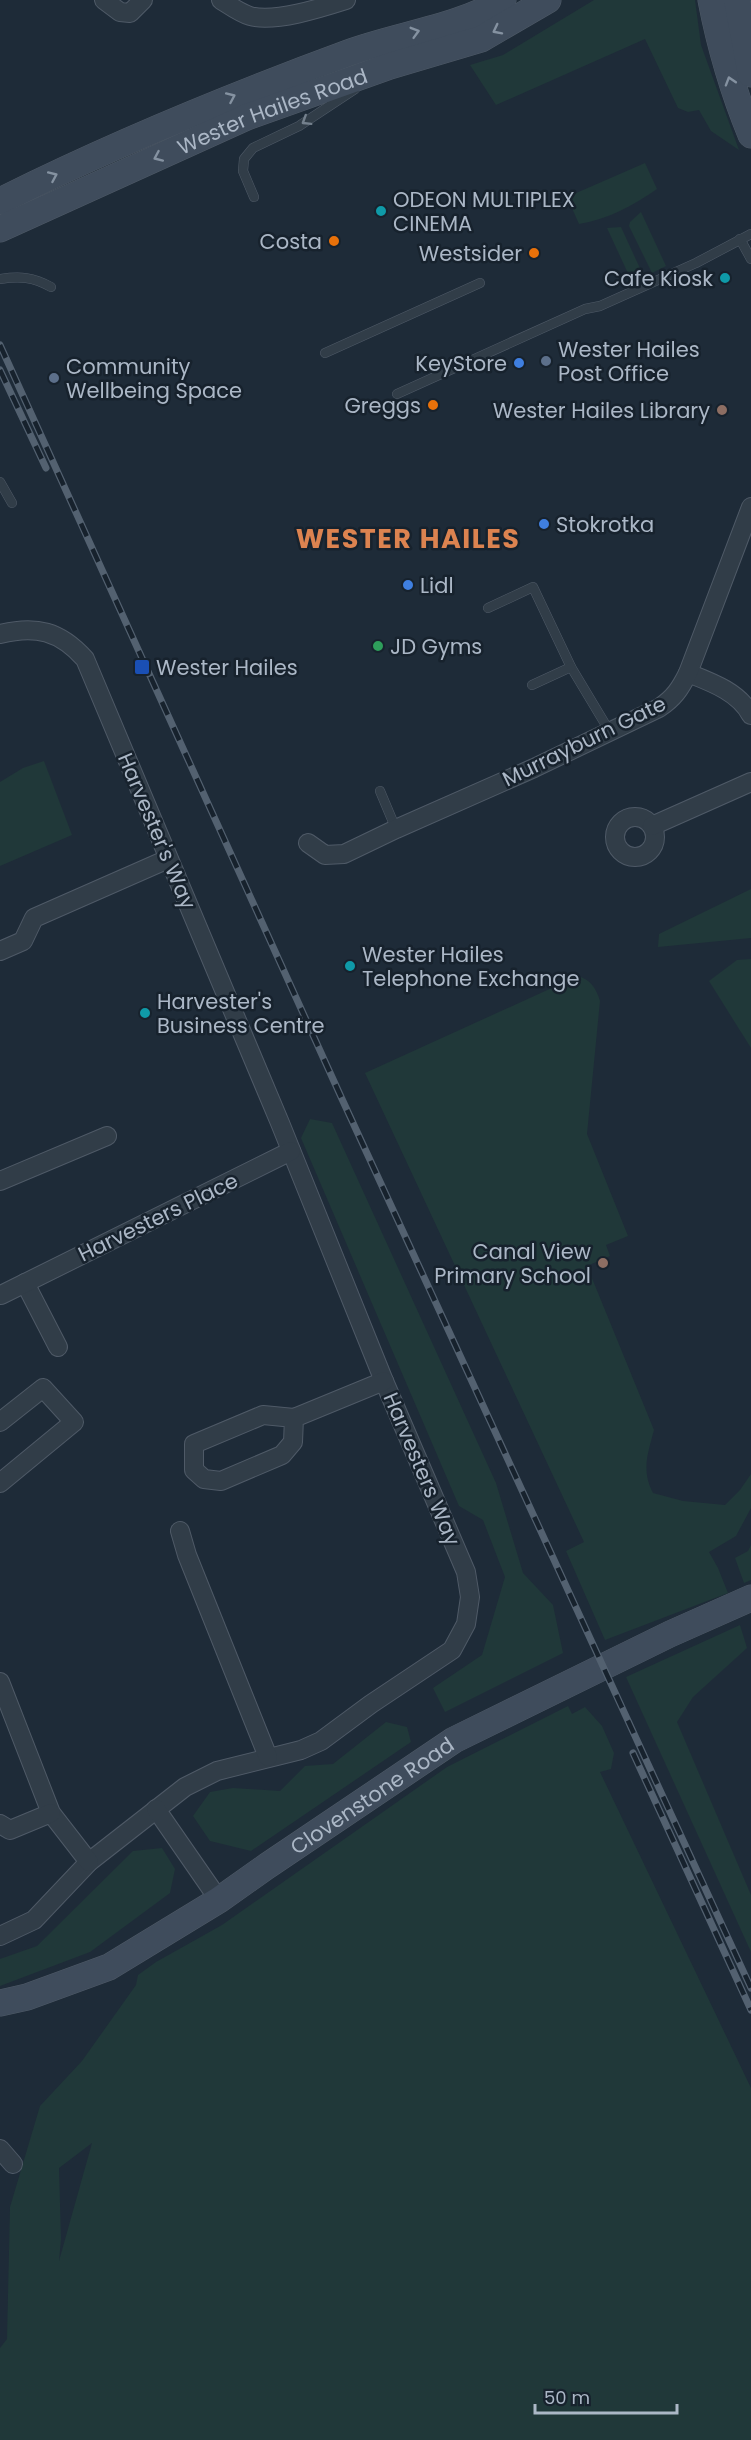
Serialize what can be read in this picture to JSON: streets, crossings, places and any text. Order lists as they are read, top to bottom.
{
  "streets": {
    "main road": ["Wester Hailes Road", "Clovenstone Road"],
    "street": [
      "Murrayburn Gate",
      "Harvester's Way",
      "Harvesters Place",
      "Harvesters Way"
    ]
  },
  "crossings": [
    ["Harvester's Way", "Harvesters Way"],
    ["Harvesters Place", "Harvesters Way"]
  ],
  "districts": ["WESTER HAILES"],
  "places": {
    "other": [
      "ODEON MULTIPLEX CINEMA",
      "Costa",
      "Westsider",
      "Cafe Kiosk",
      "Wester Hailes Post Office",
      "KeyStore",
      "Community Wellbeing Space",
      "Greggs",
      "Wester Hailes Library",
      "Stokrotka",
      "Lidl",
      "JD Gyms",
      "Wester Hailes Telephone Exchange",
      "Harvester's Business Centre",
      "Canal View Primary School"
    ],
    "transit": ["Wester Hailes"]
  },
  "scale_bar": "50 m"
}
